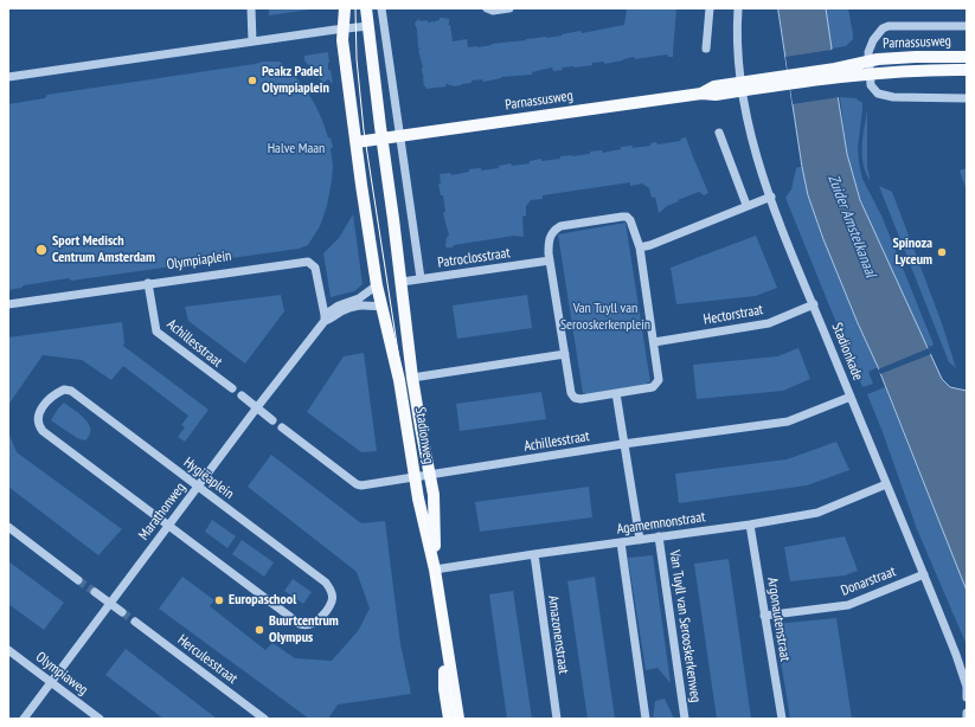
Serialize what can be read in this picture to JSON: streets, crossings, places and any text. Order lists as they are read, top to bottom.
{
  "streets": {
    "main road": ["Parnassusweg", "Stadionweg"],
    "street": [
      "Patroclosstraat",
      "Olympiaplein",
      "Hectorstraat",
      "Achillesstraat",
      "Stadionkade",
      "Hygiëaplein",
      "Marathonweg",
      "Agamemnonstraat",
      "Donarstraat",
      "Argonautenstraat",
      "Van Tuyll van Serooskerkenweg",
      "Amazonenstraat",
      "Herculesstraat",
      "Olympiaweg"
    ]
  },
  "crossings": [
    ["Parnassusweg", "Stadionkade"],
    ["Patroclosstraat", "Stadionweg"],
    ["Olympiaplein", "Achillesstraat"],
    ["Olympiaplein", "Marathonweg"],
    ["Hectorstraat", "Stadionkade"],
    ["Achillesstraat", "Stadionkade"],
    ["Achillesstraat", "Stadionweg"],
    ["Stadionkade", "Agamemnonstraat"],
    ["Stadionkade", "Donarstraat"],
    ["Stadionweg", "Agamemnonstraat"],
    ["Hygiëaplein", "Marathonweg"],
    ["Marathonweg", "Olympiaweg"],
    ["Agamemnonstraat", "Argonautenstraat"],
    ["Agamemnonstraat", "Van Tuyll van Serooskerkenweg"],
    ["Agamemnonstraat", "Amazonenstraat"],
    ["Donarstraat", "Argonautenstraat"]
  ],
  "water": ["Zuider Amstelkanaal"],
  "parks": ["Halve Maan", "Van Tuyll van Serooskerkenplein"],
  "places": [
    "Peakz Padel Olympiaplein",
    "Sport Medisch Centrum Amsterdam",
    "Spinoza Lyceum",
    "Europaschool",
    "Buurtcentrum Olympus"
  ]
}
